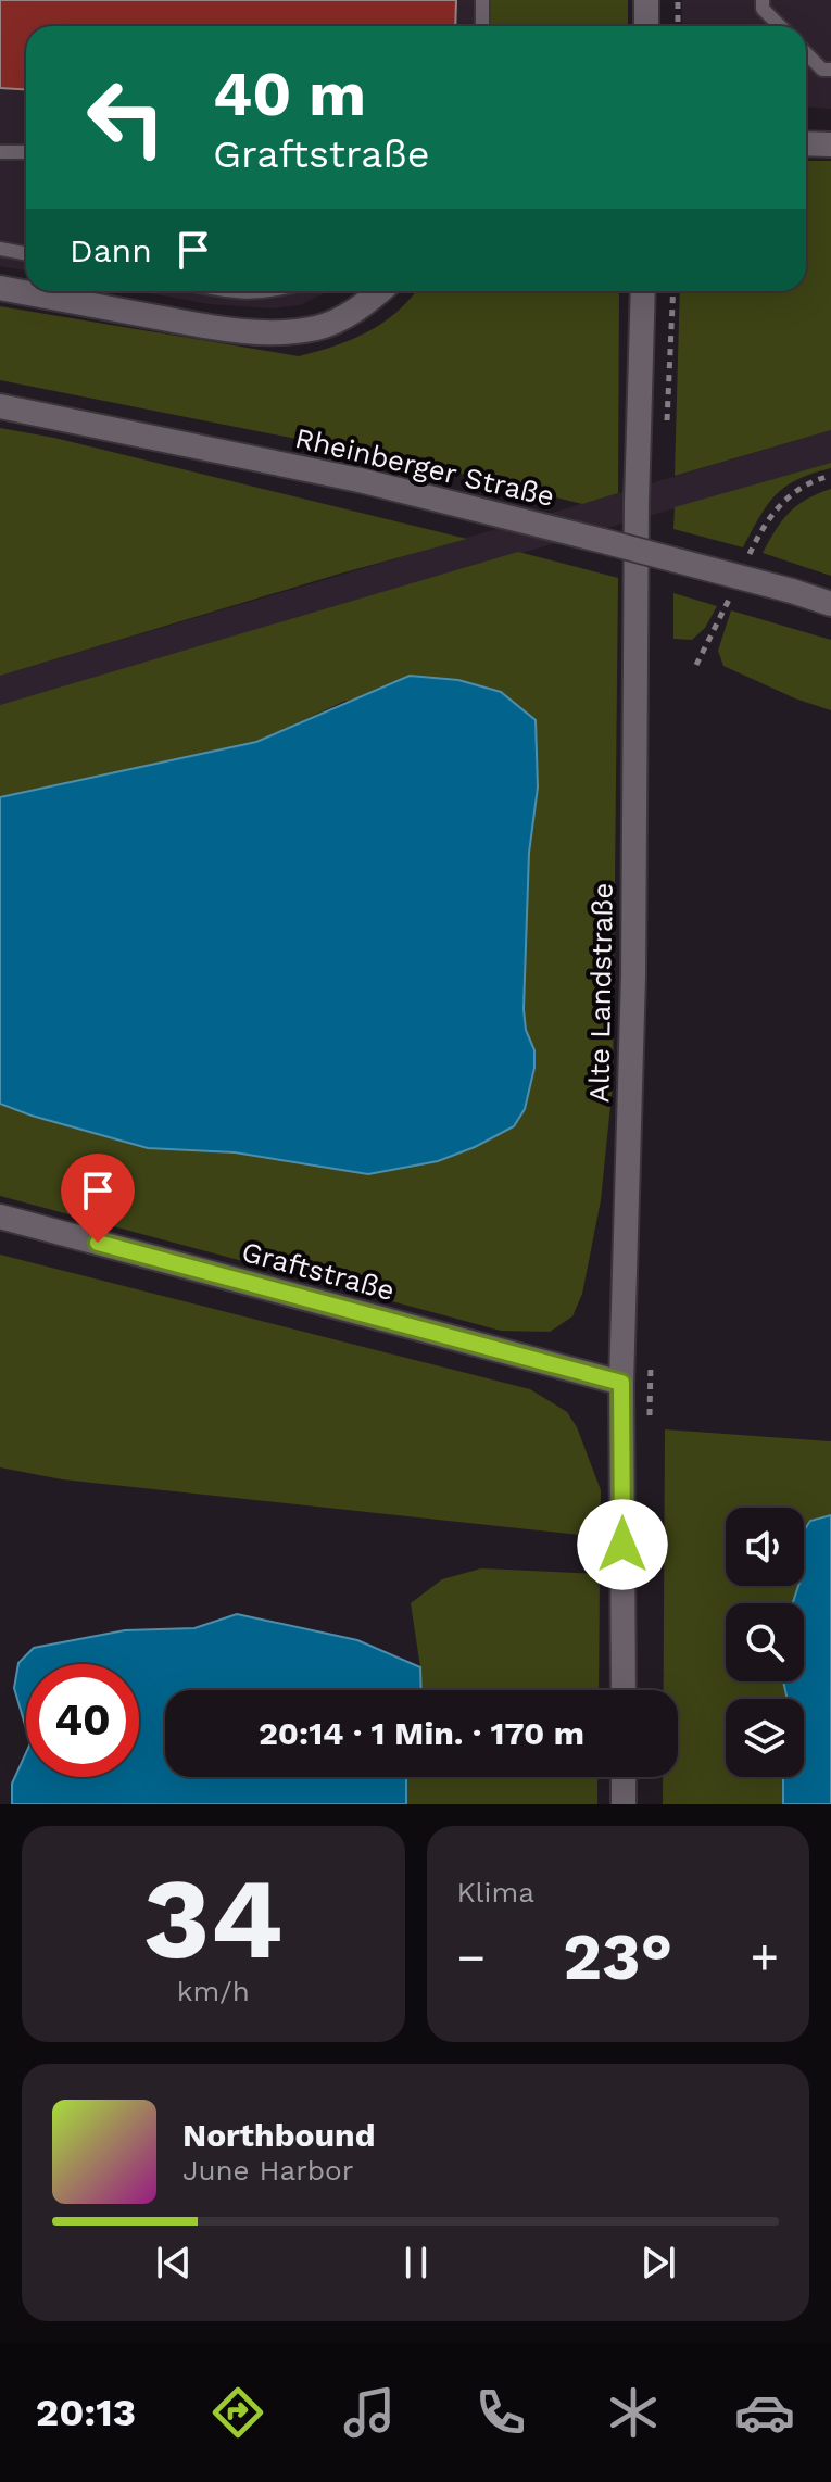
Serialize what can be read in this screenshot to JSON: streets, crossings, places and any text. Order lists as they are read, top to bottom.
{
  "streets": {
    "street": ["Rheinberger Straße", "Alte Landstraße", "Graftstraße"]
  },
  "crossings": [
    ["Alte Landstraße", "Graftstraße"]
  ],
  "page": {
    "turn": ["40 m", "Graftstraße"],
    "then": "Dann",
    "limit": "40",
    "trip": "20:14 · 1 Min. · 170 m",
    "tile": [
      ["34", "km/h"],
      "Klima"
    ],
    "heat": ["−", "23°", "+"],
    "song": ["Northbound", "June Harbor"],
    "tabs": "20:13"
  }
}
